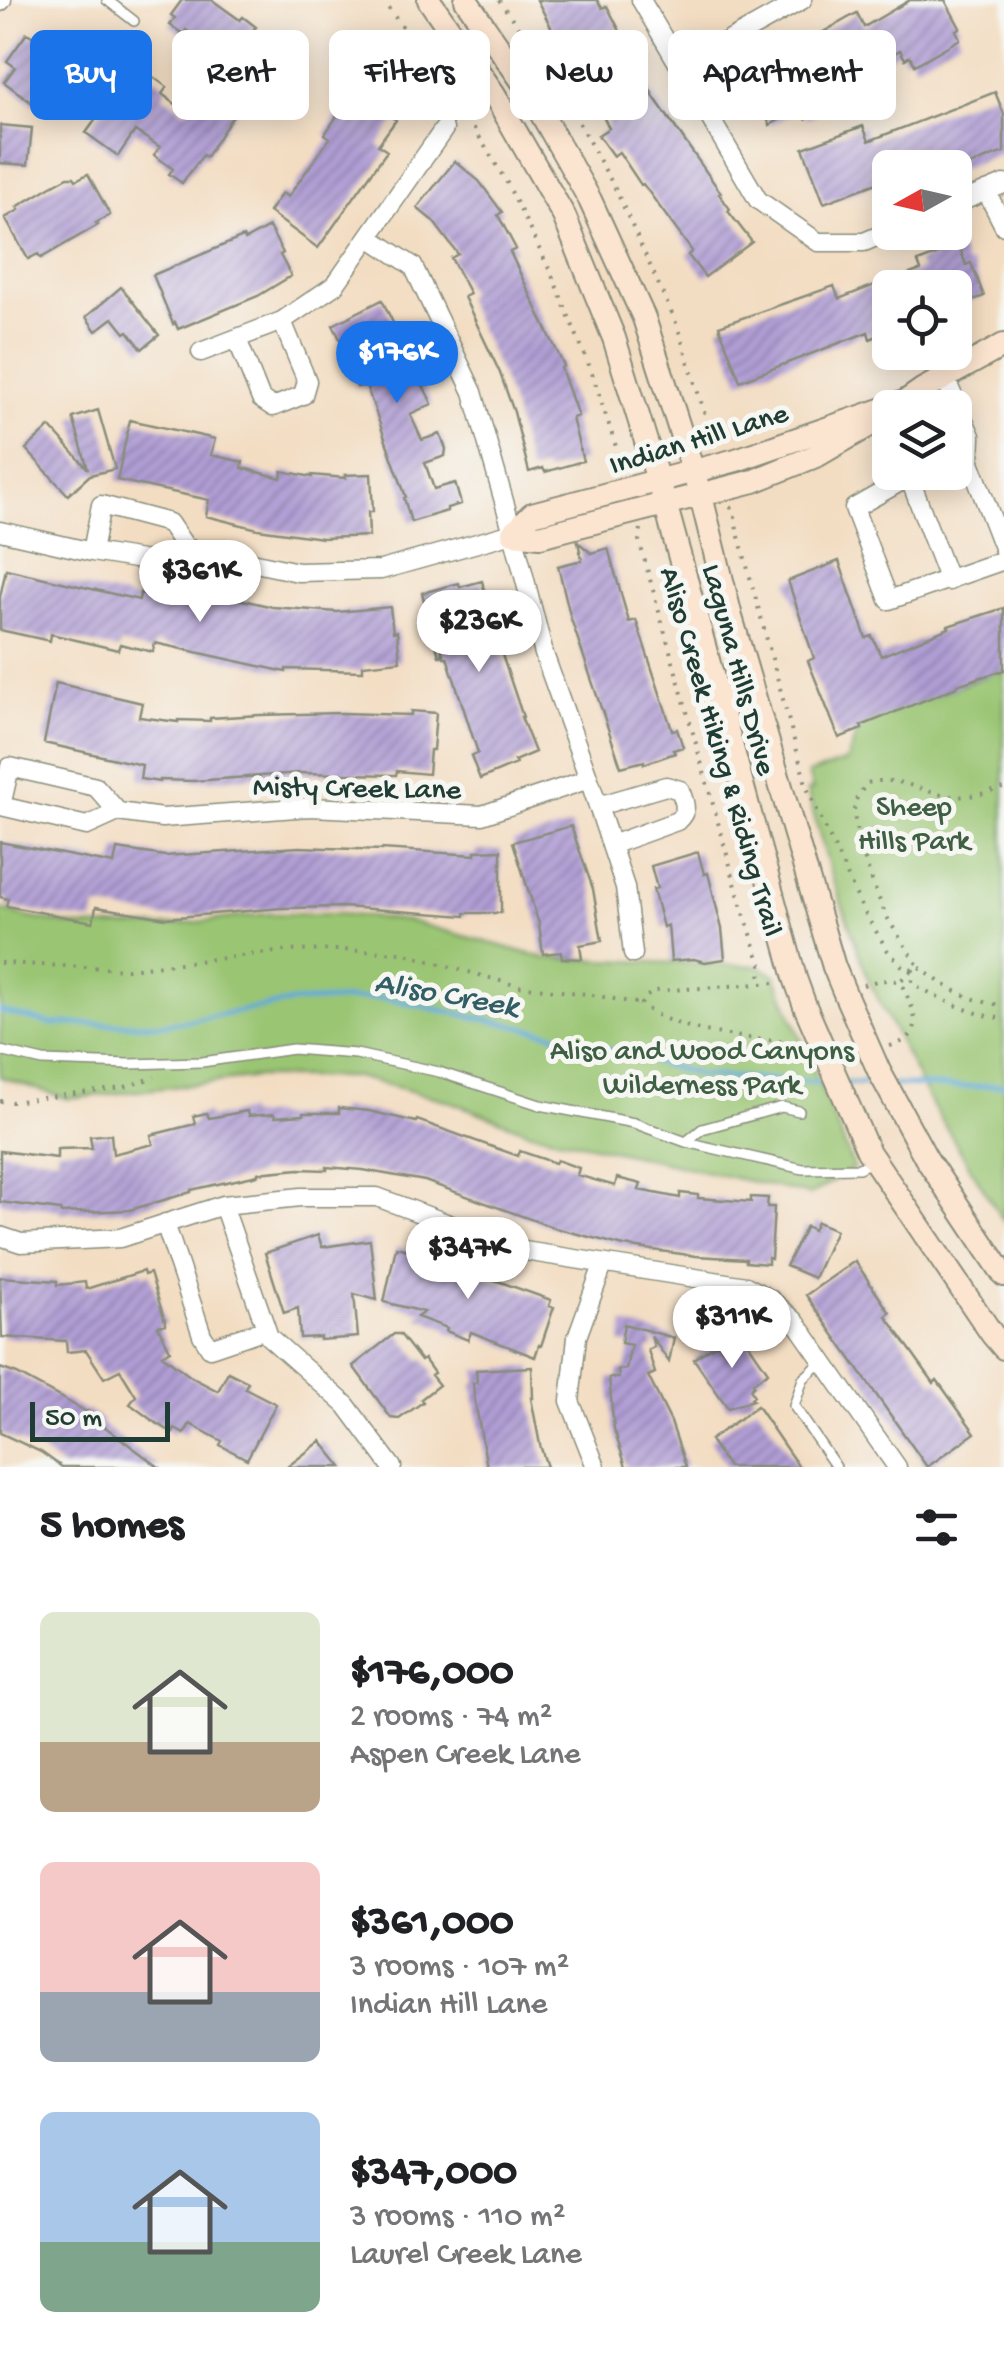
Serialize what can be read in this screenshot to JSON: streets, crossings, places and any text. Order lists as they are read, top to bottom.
{
  "streets": {
    "main road": ["Indian Hill Lane", "Laguna Hills Drive"],
    "street": ["Misty Creek Lane"],
    "path": ["Aliso Creek Hiking & Riding Trail"]
  },
  "crossings": [
    ["Indian Hill Lane", "Laguna Hills Drive"]
  ],
  "water": ["Aliso Creek"],
  "parks": ["Sheep Hills Park", "Aliso and Wood Canyons Wilderness Park"],
  "scale_bar": "50 m",
  "north": "left",
  "page": {
    "chip": [
      "Buy",
      "Rent",
      "Filters",
      "New",
      "Apartment"
    ],
    "price": [
      "$176K",
      "$361K",
      "$236K",
      "$347K",
      "$311K"
    ],
    "scale": "50 m",
    "heading": "5 homes",
    "list": [
      {
        "name": "$176,000",
        "note": "2 rooms · 74 m² · Aspen Creek Lane"
      },
      {
        "name": "$361,000",
        "note": "3 rooms · 107 m² · Indian Hill Lane"
      },
      {
        "name": "$347,000",
        "note": "3 rooms · 110 m² · Laurel Creek Lane"
      }
    ]
  }
}
